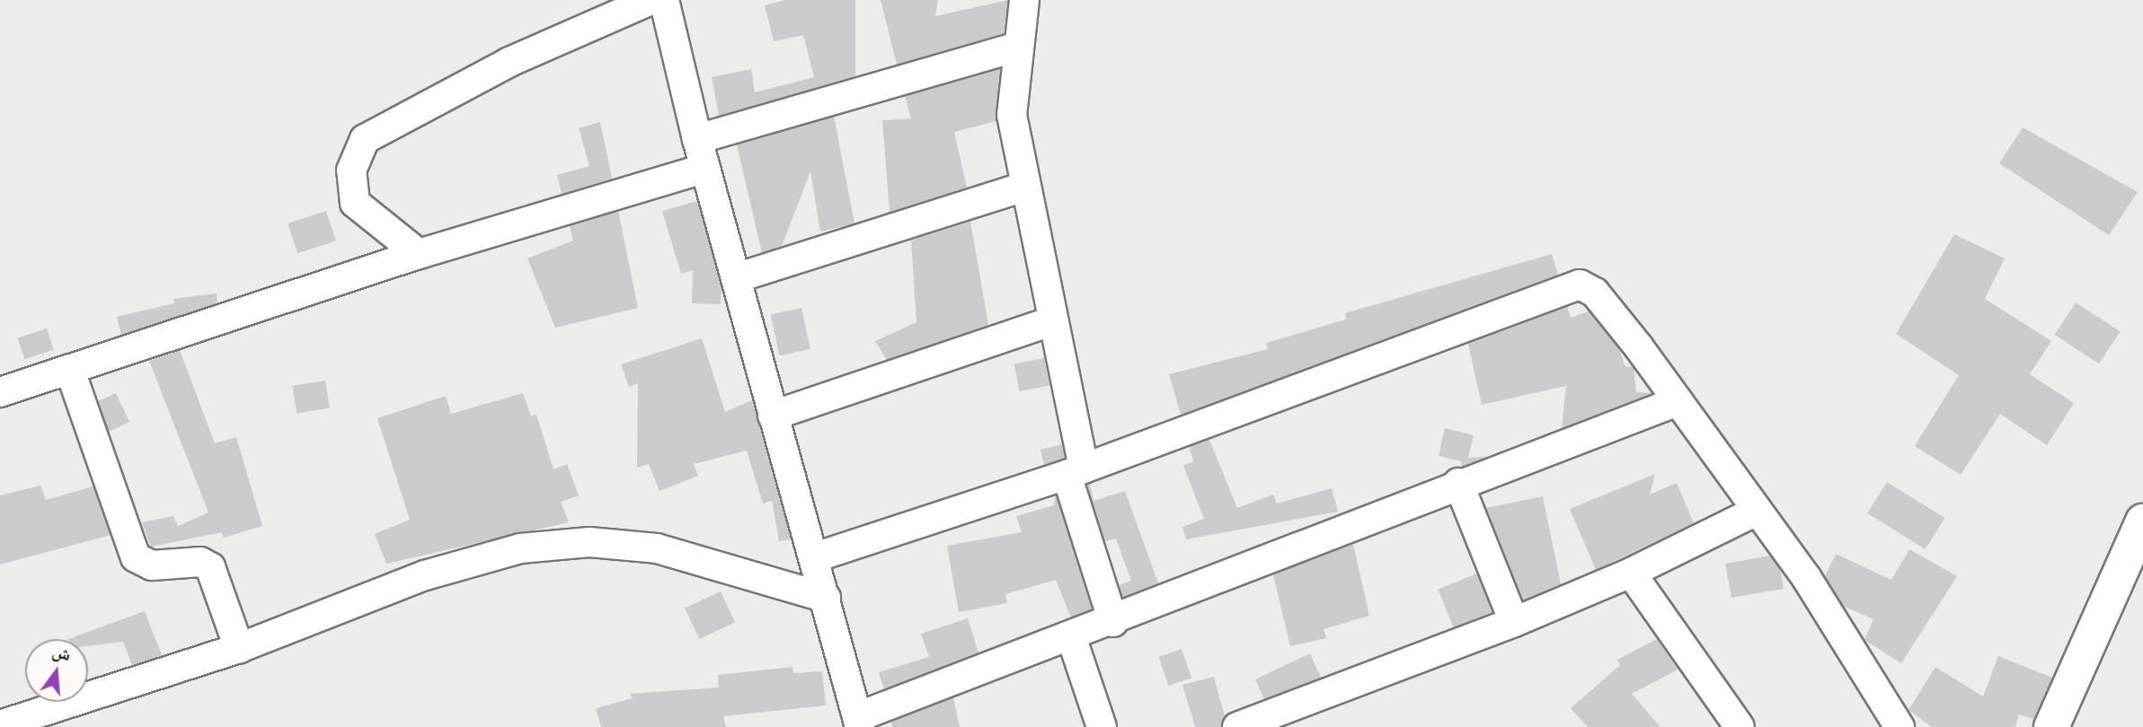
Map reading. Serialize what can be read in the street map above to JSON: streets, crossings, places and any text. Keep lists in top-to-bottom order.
{
  "north": "top"
}
